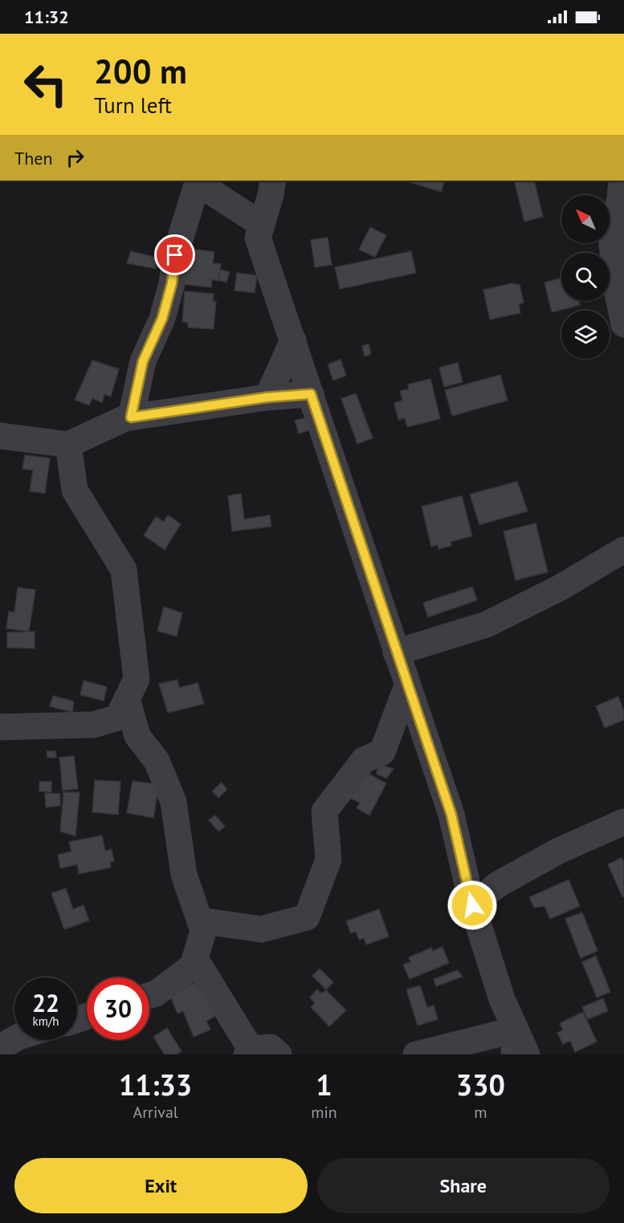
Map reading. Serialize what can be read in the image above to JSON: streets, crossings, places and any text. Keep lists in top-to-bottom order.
{
  "north": "top left",
  "page": {
    "status": "11:32",
    "turn": ["200 m", "Turn left"],
    "then": "Then",
    "speed": "22 km/h",
    "limit": "30",
    "eta": [
      "11:33",
      "Arrival",
      "1",
      "min",
      "330",
      "m"
    ],
    "buttons": ["Exit", "Share"]
  }
}
